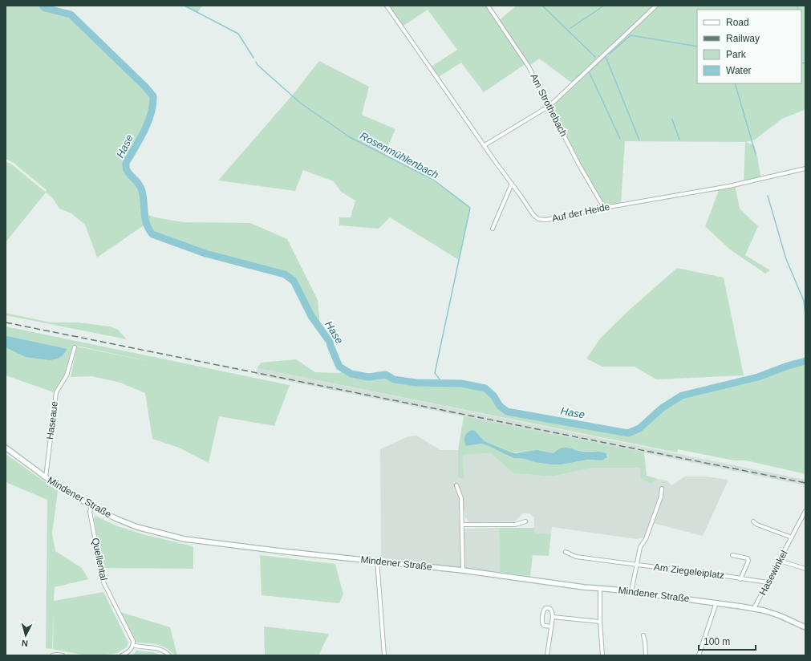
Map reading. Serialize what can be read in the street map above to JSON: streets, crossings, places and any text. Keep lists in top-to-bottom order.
{
  "streets": {
    "main road": ["Mindener Straße"],
    "street": [
      "Am Strothebach",
      "Auf der Heide",
      "Haseaue",
      "Quellental",
      "Am Ziegeleiplatz",
      "Hasewinkel"
    ]
  },
  "crossings": [
    ["Am Strothebach", "Auf der Heide"],
    ["Haseaue", "Mindener Straße"],
    ["Mindener Straße", "Quellental"],
    ["Mindener Straße", "Hasewinkel"],
    ["Am Ziegeleiplatz", "Hasewinkel"]
  ],
  "water": ["Hase", "Rosenmühlenbach"],
  "legend": [
    "Road",
    "Railway",
    "Park",
    "Water"
  ],
  "scale_bar": "100 m",
  "north": "bottom"
}
